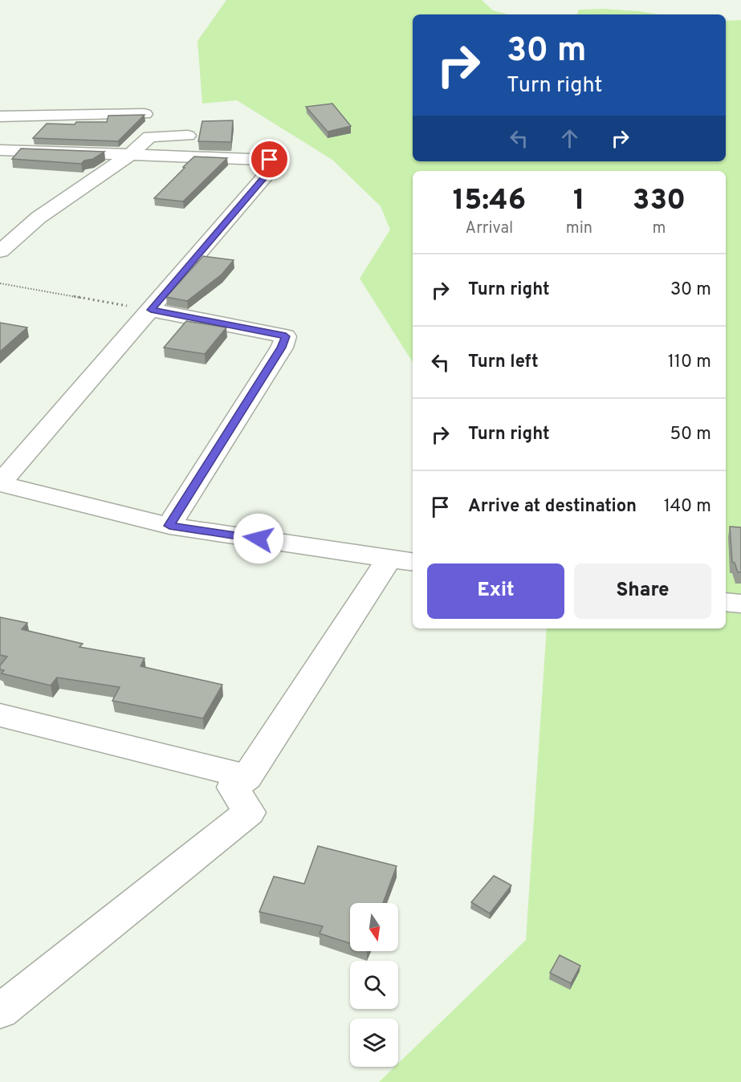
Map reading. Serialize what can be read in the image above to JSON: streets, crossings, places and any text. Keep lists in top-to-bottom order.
{
  "north": "bottom",
  "page": {
    "turn": ["30 m", "Turn right"],
    "eta": [
      "15:46",
      "Arrival",
      "1",
      "min",
      "330",
      "m"
    ],
    "list": [
      {
        "name": "Turn right",
        "value": "30 m"
      },
      {
        "name": "Turn left",
        "value": "110 m"
      },
      {
        "name": "Turn right",
        "value": "50 m"
      },
      {
        "name": "Arrive at destination",
        "value": "140 m"
      }
    ],
    "buttons": ["Exit", "Share"]
  }
}
